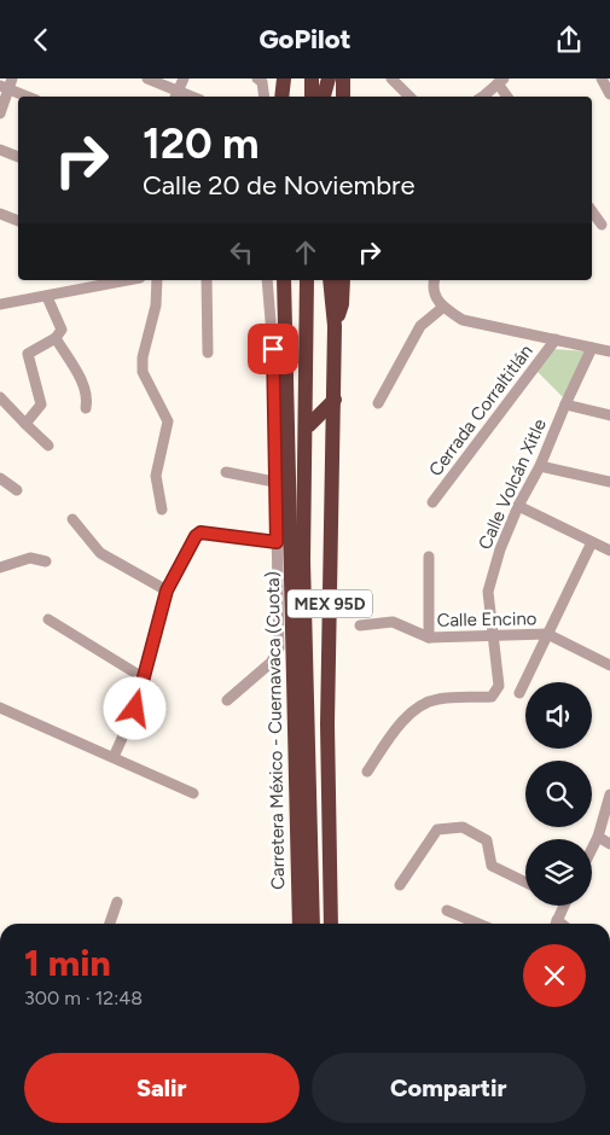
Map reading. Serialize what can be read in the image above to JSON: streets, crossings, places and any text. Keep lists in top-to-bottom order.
{
  "streets": {
    "highway": ["MEX 95D", "Carretera México - Cuernavaca (Cuota)"],
    "street": ["Cerrada Corraltitlán", "Calle Volcán Xitle", "Calle Encino"]
  },
  "crossings": [
    ["Calle Volcán Xitle", "Calle Encino"]
  ],
  "page": {
    "header": "GoPilot",
    "turn": ["120 m", "Calle 20 de Noviembre"],
    "heading": ["1 min", "300 m · 12:48"],
    "buttons": ["Salir", "Compartir"]
  }
}
